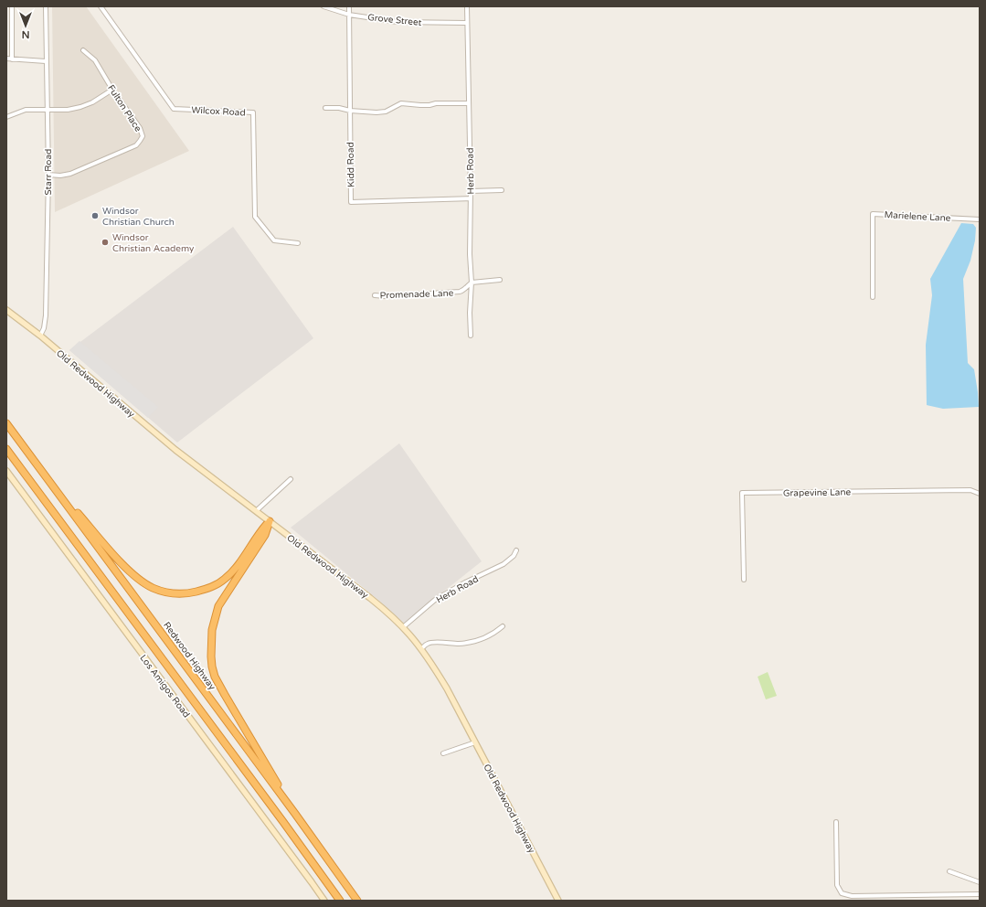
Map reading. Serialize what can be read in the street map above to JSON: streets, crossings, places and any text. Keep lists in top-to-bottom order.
{
  "streets": {
    "highway": ["Redwood Highway"],
    "main road": ["Old Redwood Highway", "Los Amigos Road"],
    "street": [
      "Grove Street",
      "Fulton Place",
      "Wilcox Road",
      "Kidd Road",
      "Herb Road",
      "Starr Road",
      "Marielene Lane",
      "Promenade Lane",
      "Grapevine Lane"
    ]
  },
  "crossings": [
    ["Grove Street", "Kidd Road"],
    ["Grove Street", "Herb Road"],
    ["Fulton Place", "Starr Road"],
    ["Kidd Road", "Herb Road"],
    ["Herb Road", "Promenade Lane"],
    ["Herb Road", "Old Redwood Highway"],
    ["Starr Road", "Old Redwood Highway"]
  ],
  "places": ["Windsor Christian Church", "Windsor Christian Academy"],
  "north": "bottom"
}
